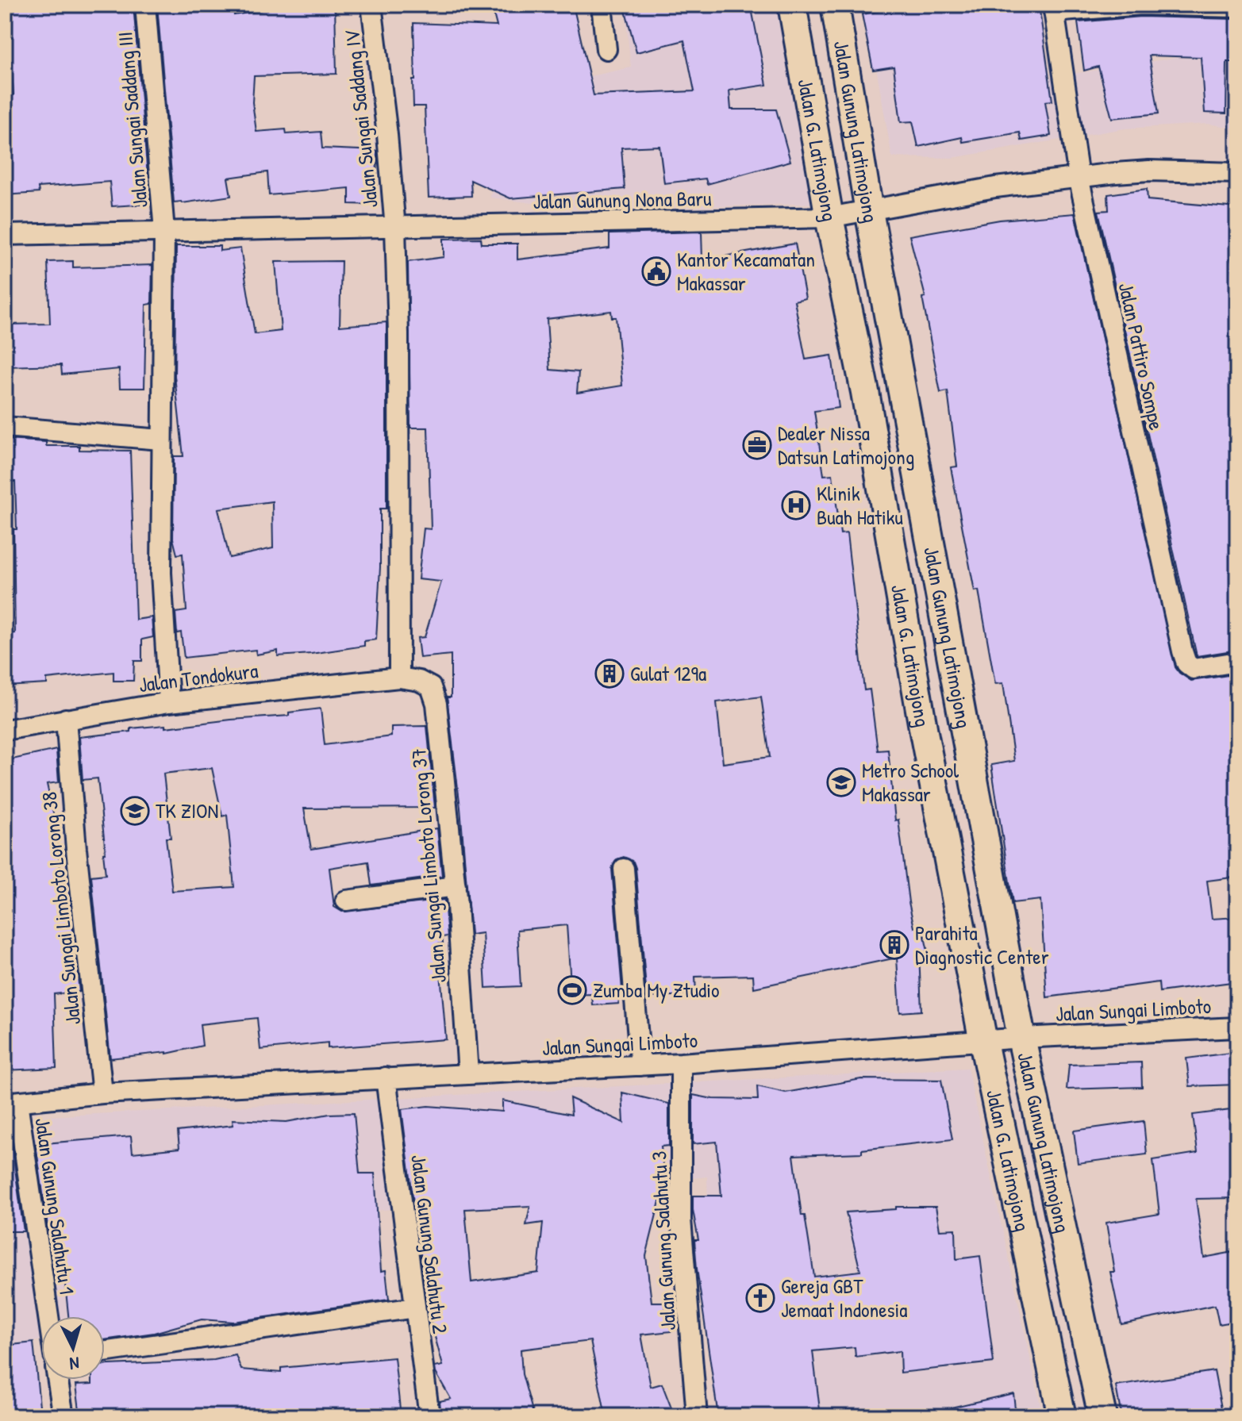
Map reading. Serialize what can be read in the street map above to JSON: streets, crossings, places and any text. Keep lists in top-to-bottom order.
{
  "streets": {
    "main road": ["Jalan Gunung Latimojong", "Jalan G. Latimojong"],
    "street": [
      "Jalan Sungai Saddang IV",
      "Jalan Sungai Saddang III",
      "Jalan Gunung Nona Baru",
      "Jalan Pattiro Sompe",
      "Jalan Tondokura",
      "Jalan Sungai Limboto Lorong 37",
      "Jalan Sungai Limboto Lorong 38",
      "Jalan Sungai Limboto",
      "Jalan Gunung Salahutu 1",
      "Jalan Gunung Salahutu 3",
      "Jalan Gunung Salahutu 2"
    ]
  },
  "crossings": [
    ["Jalan Sungai Saddang IV", "Jalan Gunung Nona Baru"],
    ["Jalan Sungai Saddang IV", "Jalan Tondokura"],
    ["Jalan Sungai Saddang IV", "Jalan Sungai Limboto Lorong 37"],
    ["Jalan Sungai Saddang III", "Jalan Gunung Nona Baru"],
    ["Jalan Sungai Saddang III", "Jalan Tondokura"],
    ["Jalan Gunung Latimojong", "Jalan Gunung Nona Baru"],
    ["Jalan Gunung Latimojong", "Jalan Sungai Limboto"],
    ["Jalan G. Latimojong", "Jalan Gunung Nona Baru"],
    ["Jalan G. Latimojong", "Jalan Sungai Limboto"],
    ["Jalan Gunung Nona Baru", "Jalan Pattiro Sompe"],
    ["Jalan Tondokura", "Jalan Sungai Limboto Lorong 37"],
    ["Jalan Tondokura", "Jalan Sungai Limboto Lorong 38"],
    ["Jalan Sungai Limboto Lorong 37", "Jalan Sungai Limboto"],
    ["Jalan Sungai Limboto Lorong 38", "Jalan Sungai Limboto"],
    ["Jalan Sungai Limboto", "Jalan Gunung Salahutu 1"],
    ["Jalan Sungai Limboto", "Jalan Gunung Salahutu 3"],
    ["Jalan Sungai Limboto", "Jalan Gunung Salahutu 2"]
  ],
  "places": {
    "public building": ["Kantor Kecamatan Makassar"],
    "office": ["Dealer Nissa Datsun Latimojong"],
    "hospital": ["Klinik Buah Hatiku"],
    "building": ["Gulat 129a", "Parahita Diagnostic Center"],
    "school or university": ["Metro School Makassar", "TK ZION"],
    "sports": ["Zumba My Ztudio"],
    "church": ["Gereja GBT Jemaat Indonesia"]
  },
  "north": "bottom"
}
